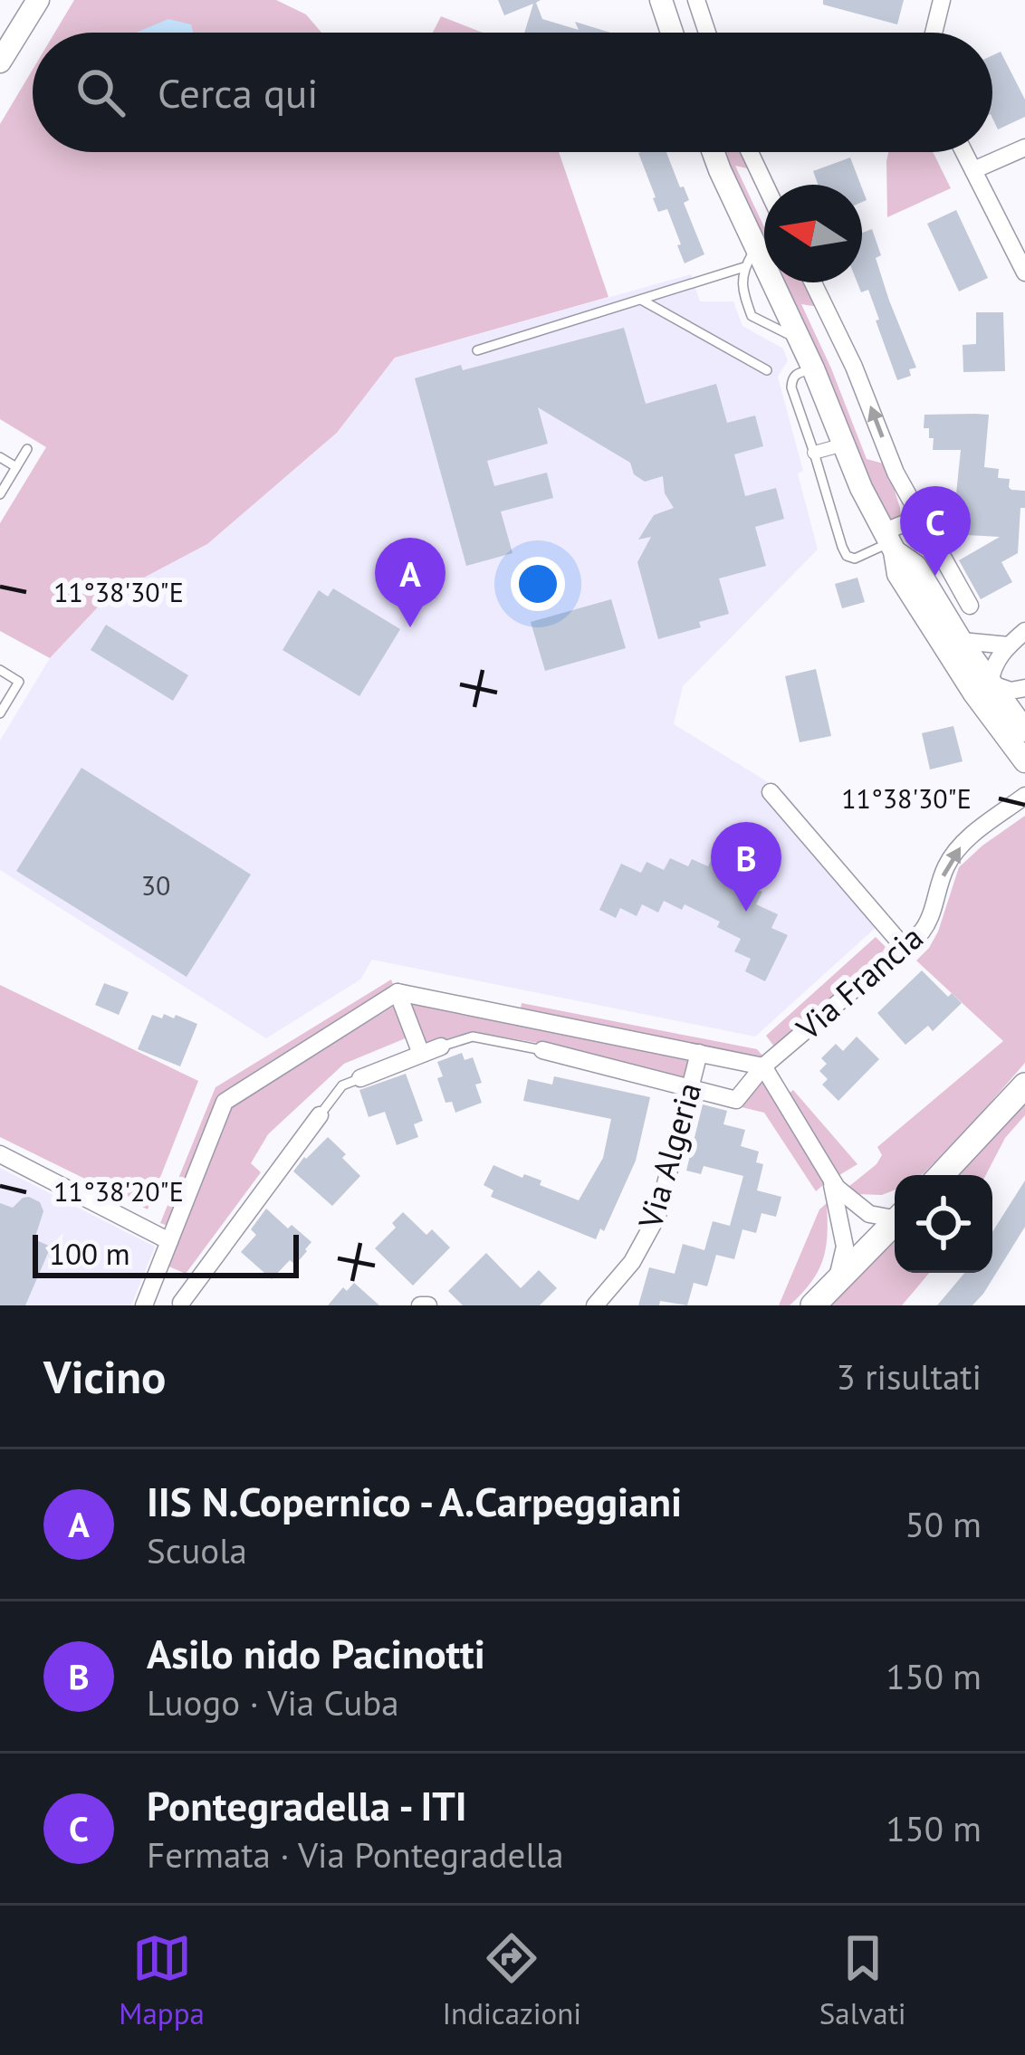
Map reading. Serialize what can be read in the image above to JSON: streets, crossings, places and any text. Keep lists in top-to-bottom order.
{
  "streets": {
    "street": ["Via Francia", "Via Algeria"]
  },
  "crossings": [
    ["Via Francia", "Via Algeria"]
  ],
  "one_way": ["Via Francia"],
  "house_numbers": ["30"],
  "scale_bar": "100 m",
  "north": "left",
  "page": {
    "search": "Cerca qui",
    "pins": ["C", "A", "B"],
    "scale": "100 m",
    "heading": ["Vicino", "3 risultati"],
    "list": [
      {
        "mark": "A",
        "name": "IIS N.Copernico - A.Carpeggiani",
        "note": "Scuola",
        "value": "50 m"
      },
      {
        "mark": "B",
        "name": "Asilo nido Pacinotti",
        "note": "Luogo · Via Cuba",
        "value": "150 m"
      },
      {
        "mark": "C",
        "name": "Pontegradella - ITI",
        "note": "Fermata · Via Pontegradella",
        "value": "150 m"
      }
    ],
    "nav": ["Mappa", "Indicazioni", "Salvati"]
  },
  "coordinates": ["11°38'30\"E", "11°38'20\"E"]
}
